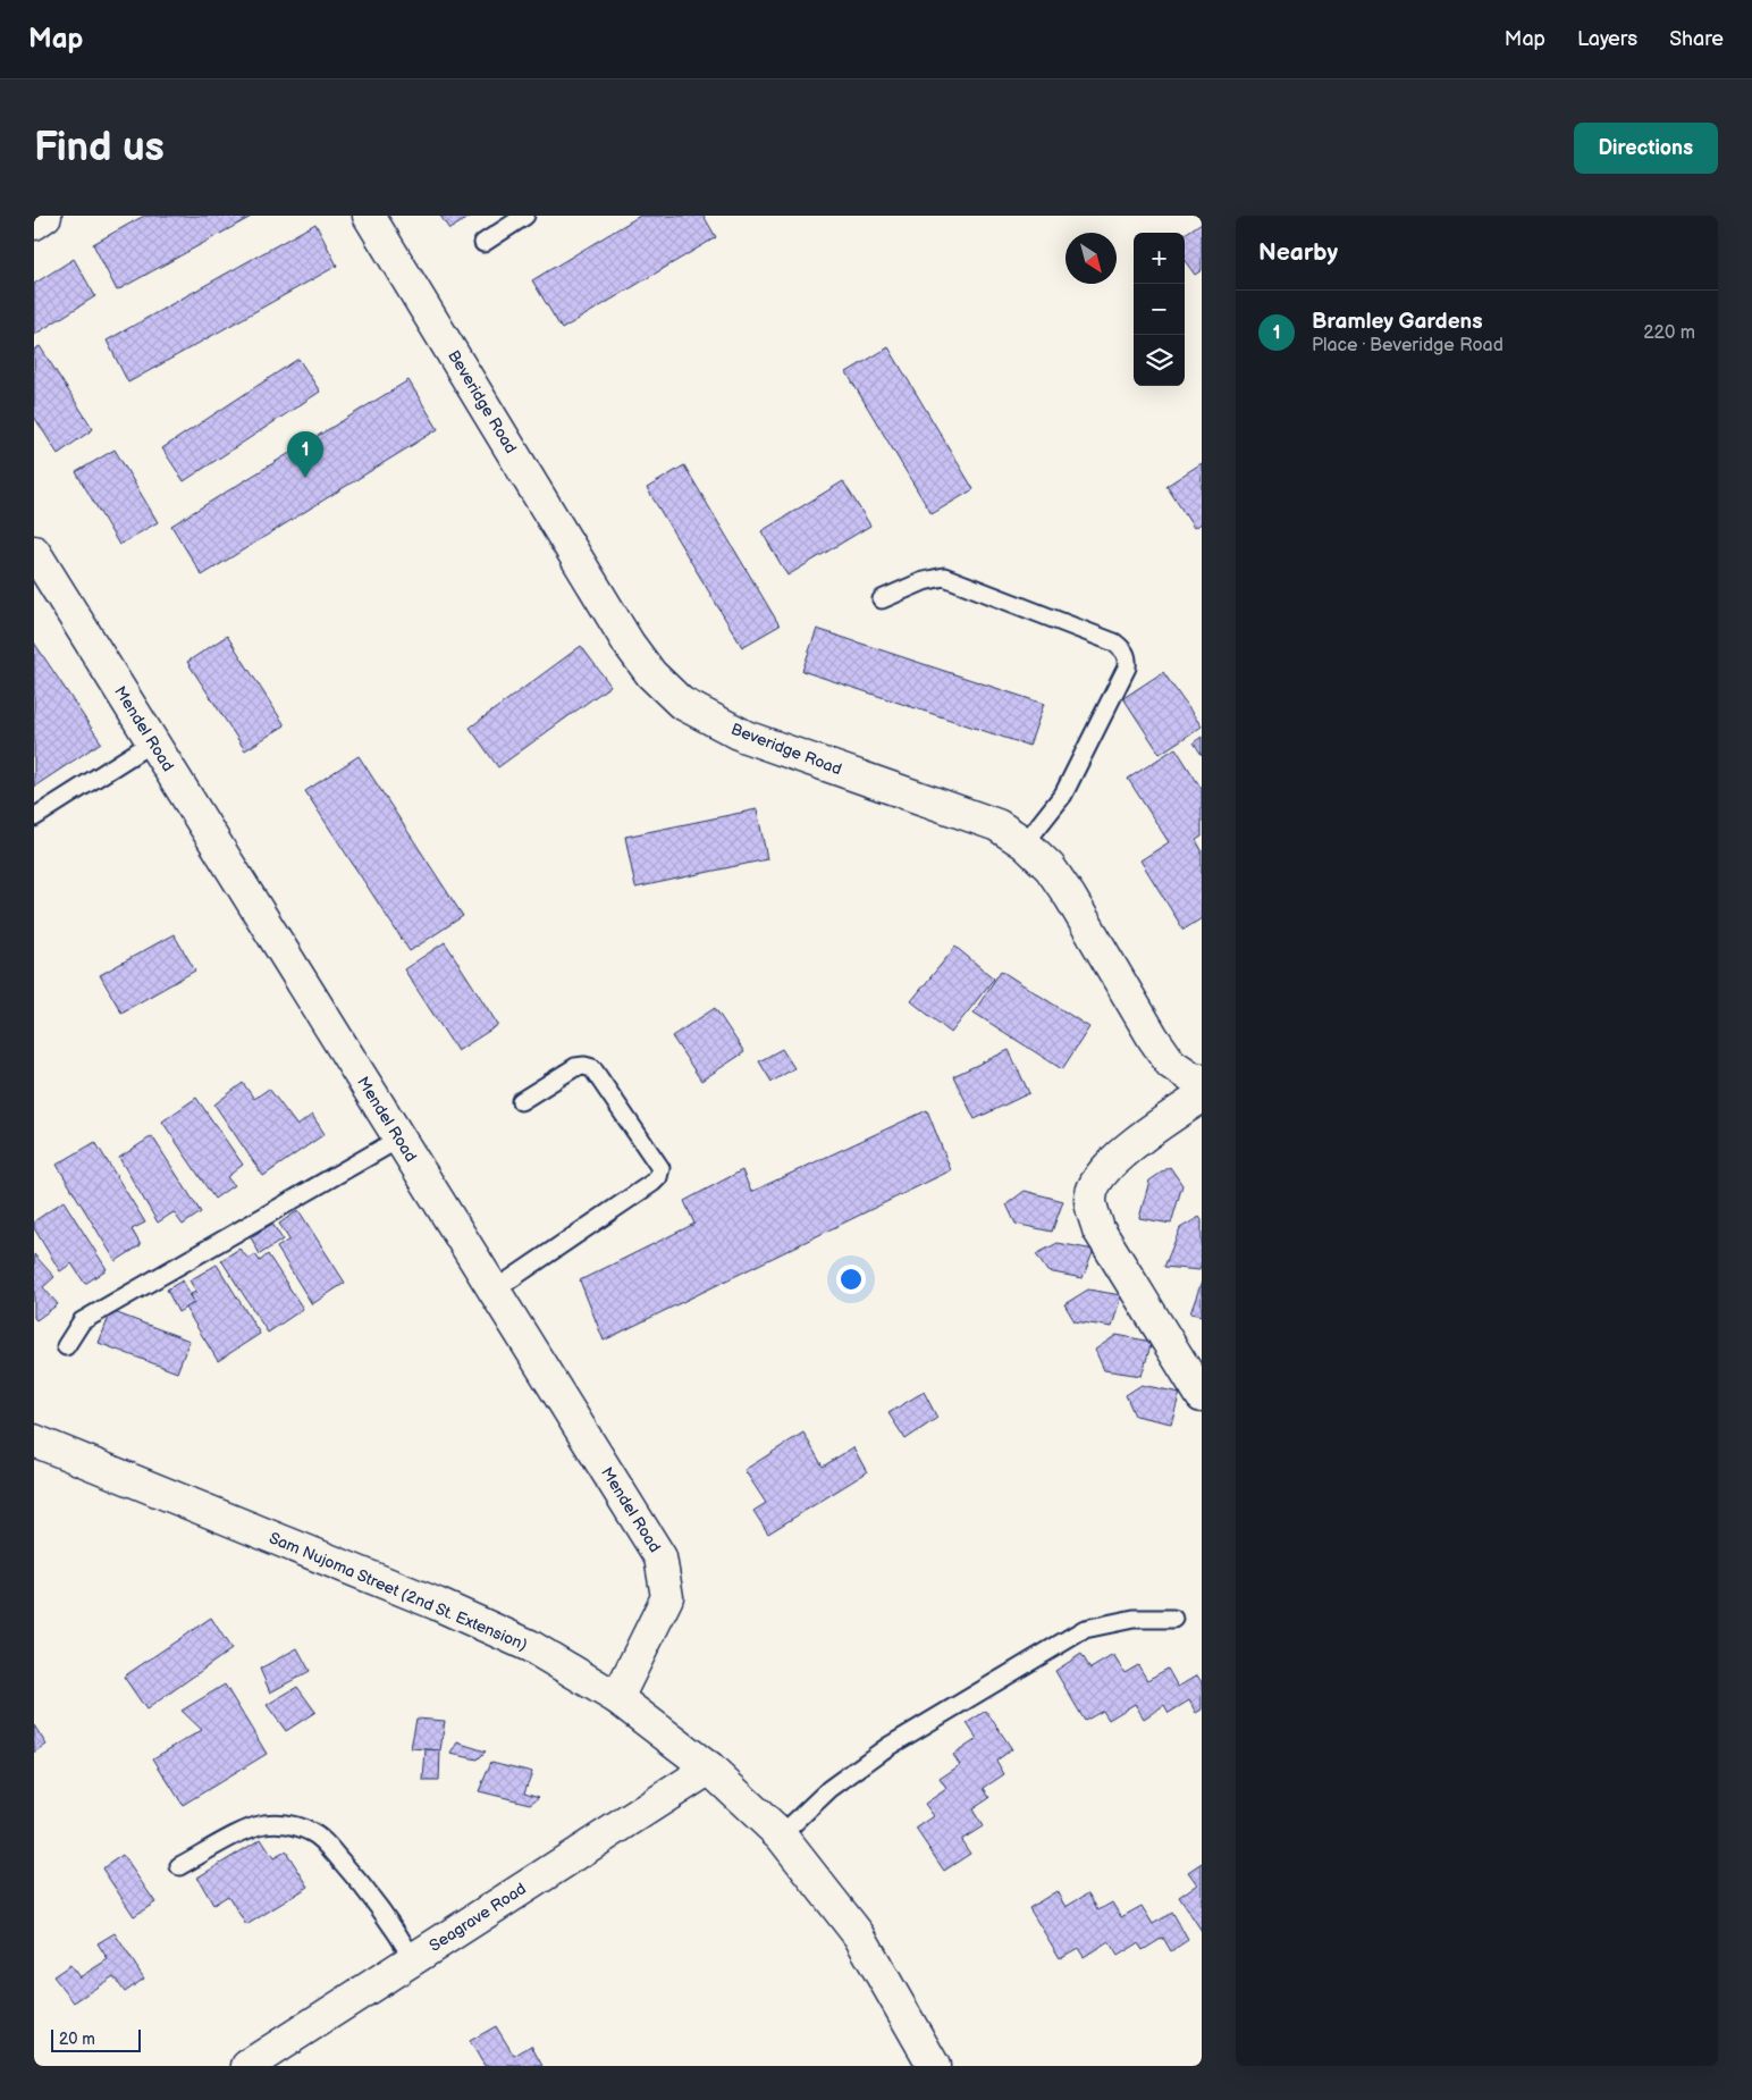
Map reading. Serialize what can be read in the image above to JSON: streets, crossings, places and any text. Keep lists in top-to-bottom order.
{
  "streets": {
    "main road": [
      "Beveridge Road",
      "Mendel Road",
      "Sam Nujoma Street (2nd St. Extension)",
      "Seagrave Road"
    ]
  },
  "crossings": [
    ["Mendel Road", "Sam Nujoma Street (2nd St. Extension)"],
    ["Sam Nujoma Street (2nd St. Extension)", "Seagrave Road"]
  ],
  "scale_bar": "20 m",
  "north": "bottom right",
  "page": {
    "header": "Map",
    "nav": ["Map", "Layers", "Share"],
    "buttons": "Directions",
    "title": "Find us",
    "heading": "Nearby",
    "map_buttons": ["+", "−"],
    "list": [
      {
        "mark": "1",
        "name": "Bramley Gardens",
        "note": "Place · Beveridge Road",
        "value": "220 m"
      }
    ],
    "pins": "1",
    "scale": "20 m"
  }
}
